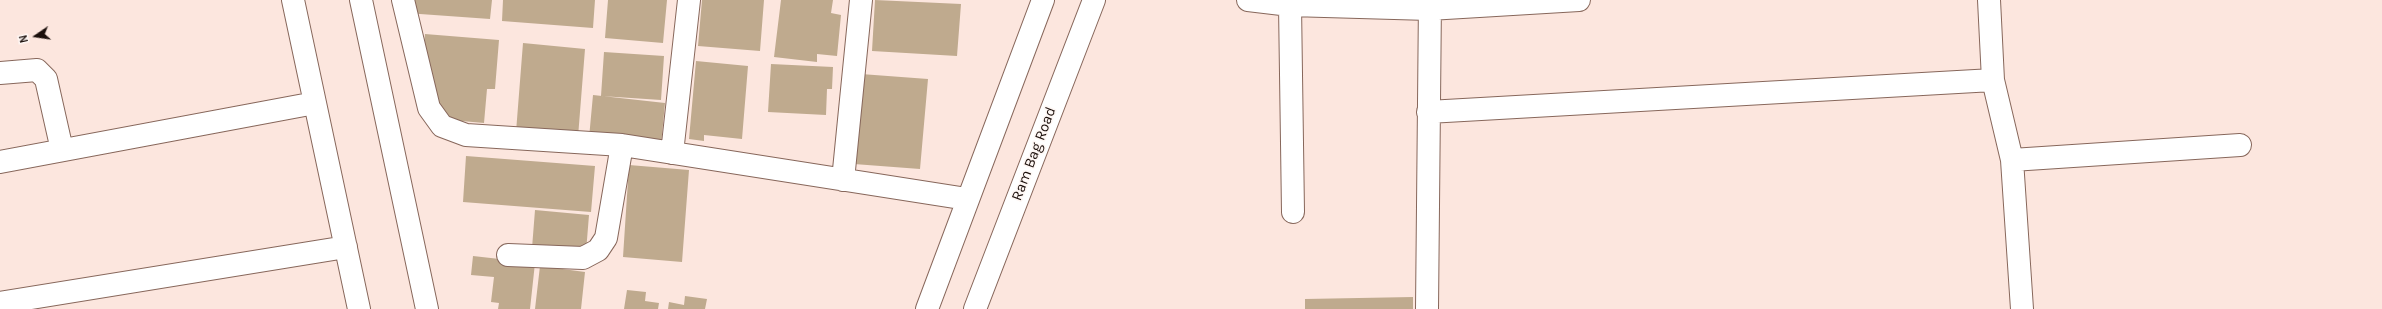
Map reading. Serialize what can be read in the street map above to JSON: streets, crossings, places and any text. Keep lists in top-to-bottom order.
{
  "streets": {
    "street": ["Ram Bag Road"]
  },
  "north": "left"
}
